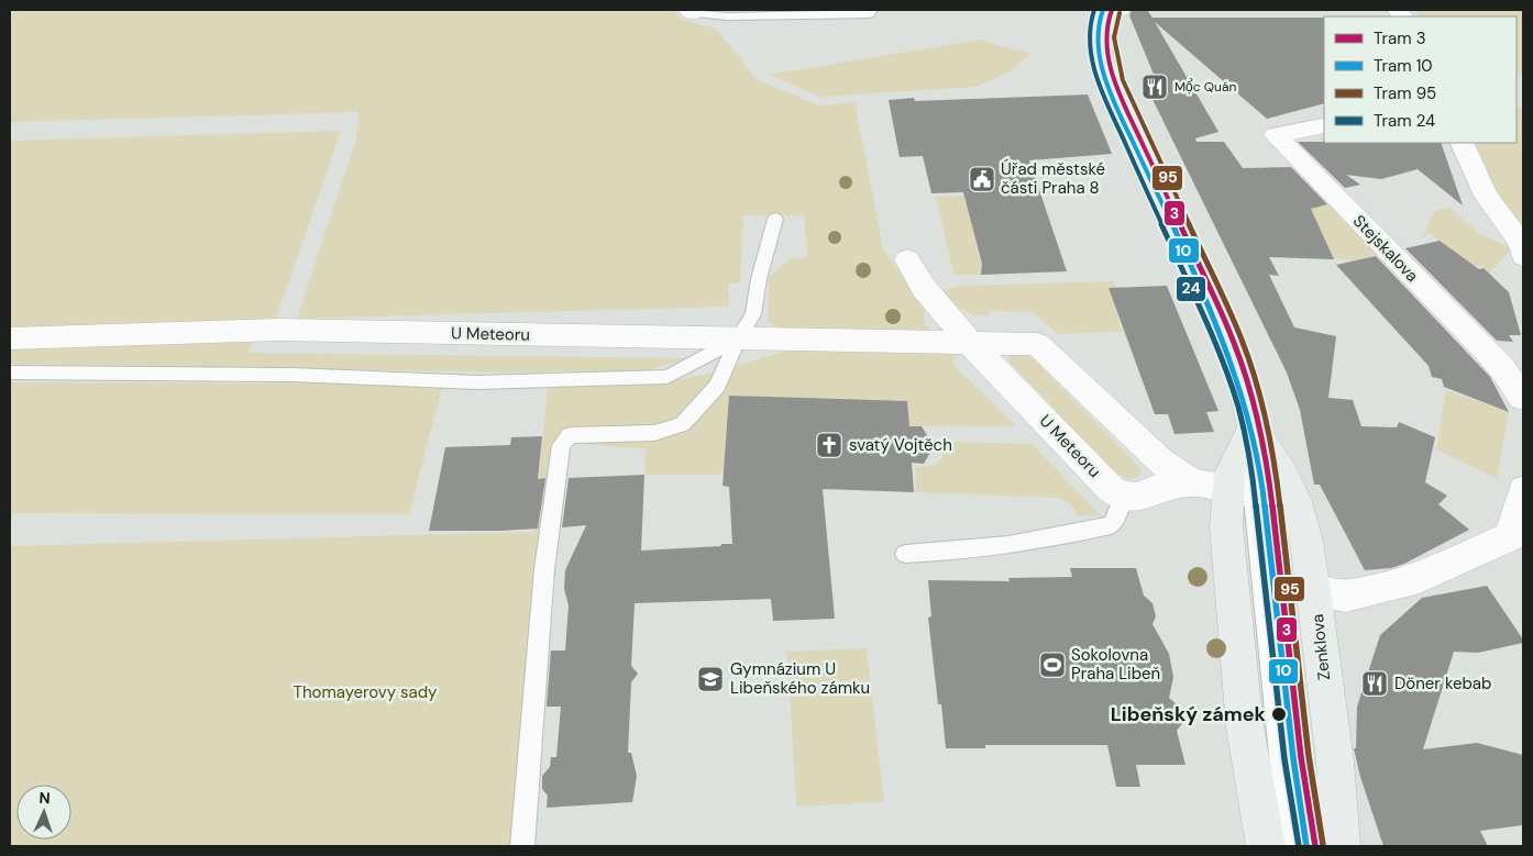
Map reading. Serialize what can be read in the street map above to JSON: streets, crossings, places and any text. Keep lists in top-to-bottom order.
{
  "streets": {
    "main road": ["Zenklova"],
    "street": ["Stejskalova", "U Meteoru"]
  },
  "crossings": [
    ["U Meteoru", "Zenklova"]
  ],
  "parks": ["Thomayerovy sady"],
  "places": {
    "restaurant": ["Mộ̉c Quán", "Döner kebab"],
    "public building": ["Úřad městské části Praha 8"],
    "church": ["svatý Vojtěch"],
    "sports": ["Sokolovna Praha Libeň"],
    "school or university": ["Gymnázium U Libeňského zámku"],
    "other": ["Libeňský zámek"]
  },
  "lines": [
    "tram line 3",
    "tram line 10",
    "tram line 24",
    "tram line 95"
  ],
  "legend": [
    "Tram 3",
    "Tram 10",
    "Tram 95",
    "Tram 24"
  ],
  "north": "top"
}
